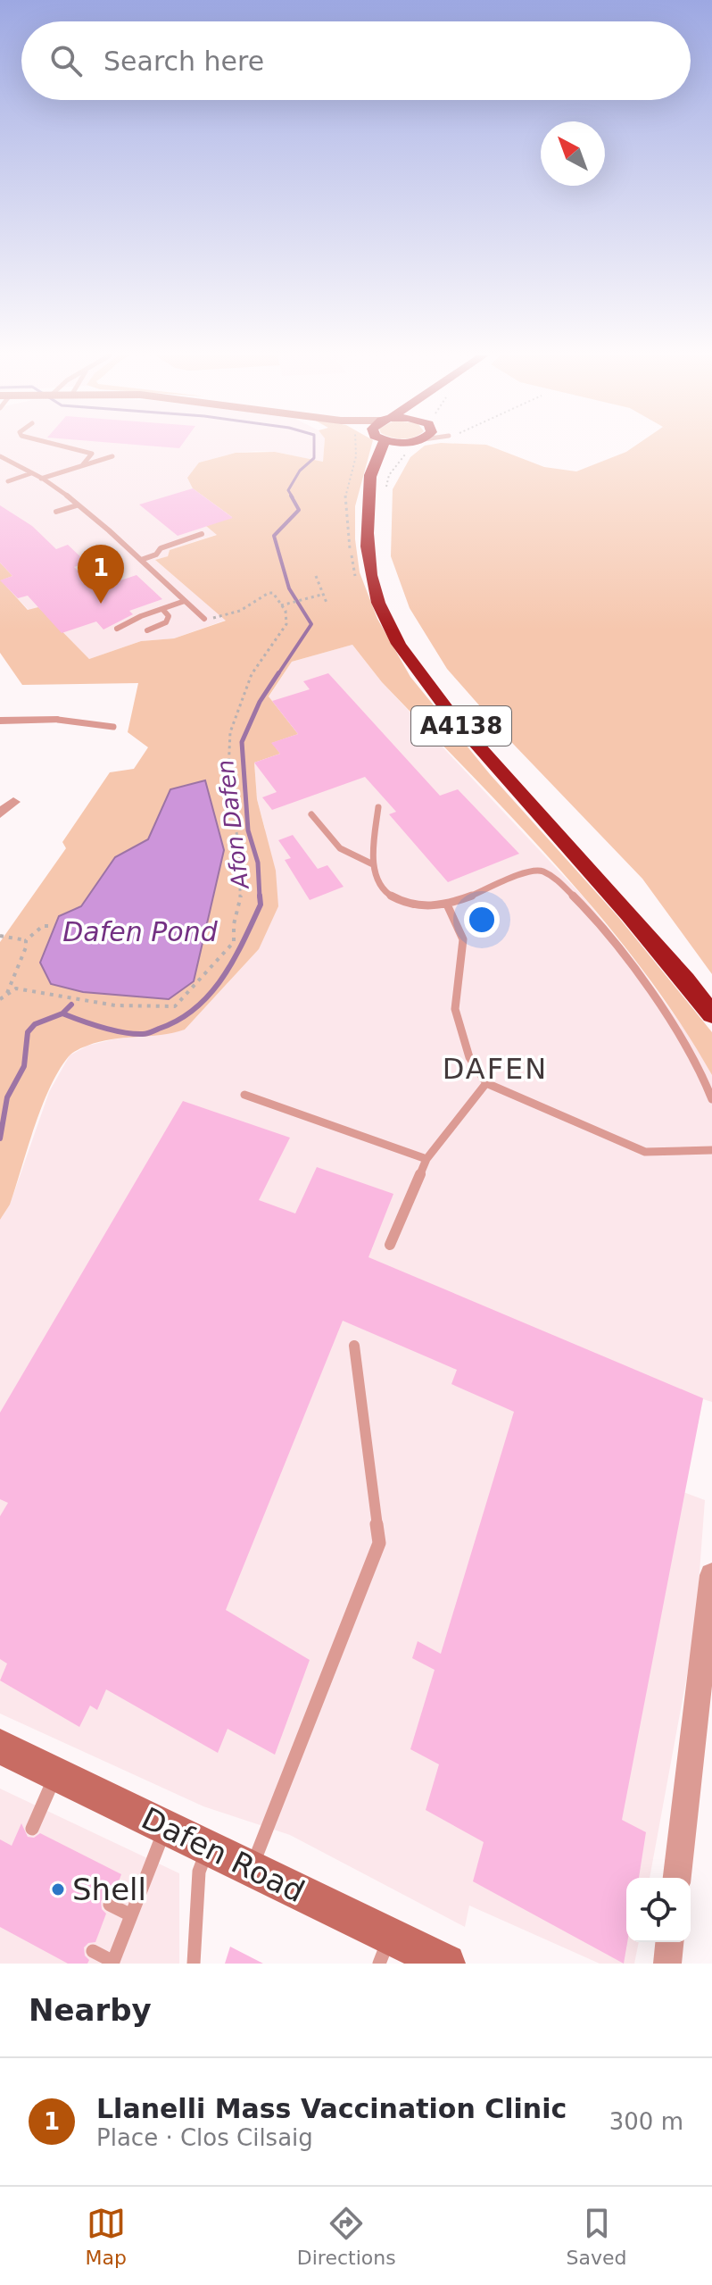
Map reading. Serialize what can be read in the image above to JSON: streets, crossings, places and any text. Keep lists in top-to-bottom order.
{
  "streets": {
    "highway": ["A4138"],
    "main road": ["Dafen Road"]
  },
  "districts": ["DAFEN"],
  "water": ["Afon Dafen", "Dafen Pond"],
  "places": ["Shell"],
  "north": "top left",
  "page": {
    "search": "Search here",
    "pins": "1",
    "heading": "Nearby",
    "list": [
      {
        "mark": "1",
        "name": "Llanelli Mass Vaccination Clinic",
        "note": "Place · Clos Cilsaig",
        "value": "300 m"
      }
    ],
    "nav": ["Map", "Directions", "Saved"]
  }
}
